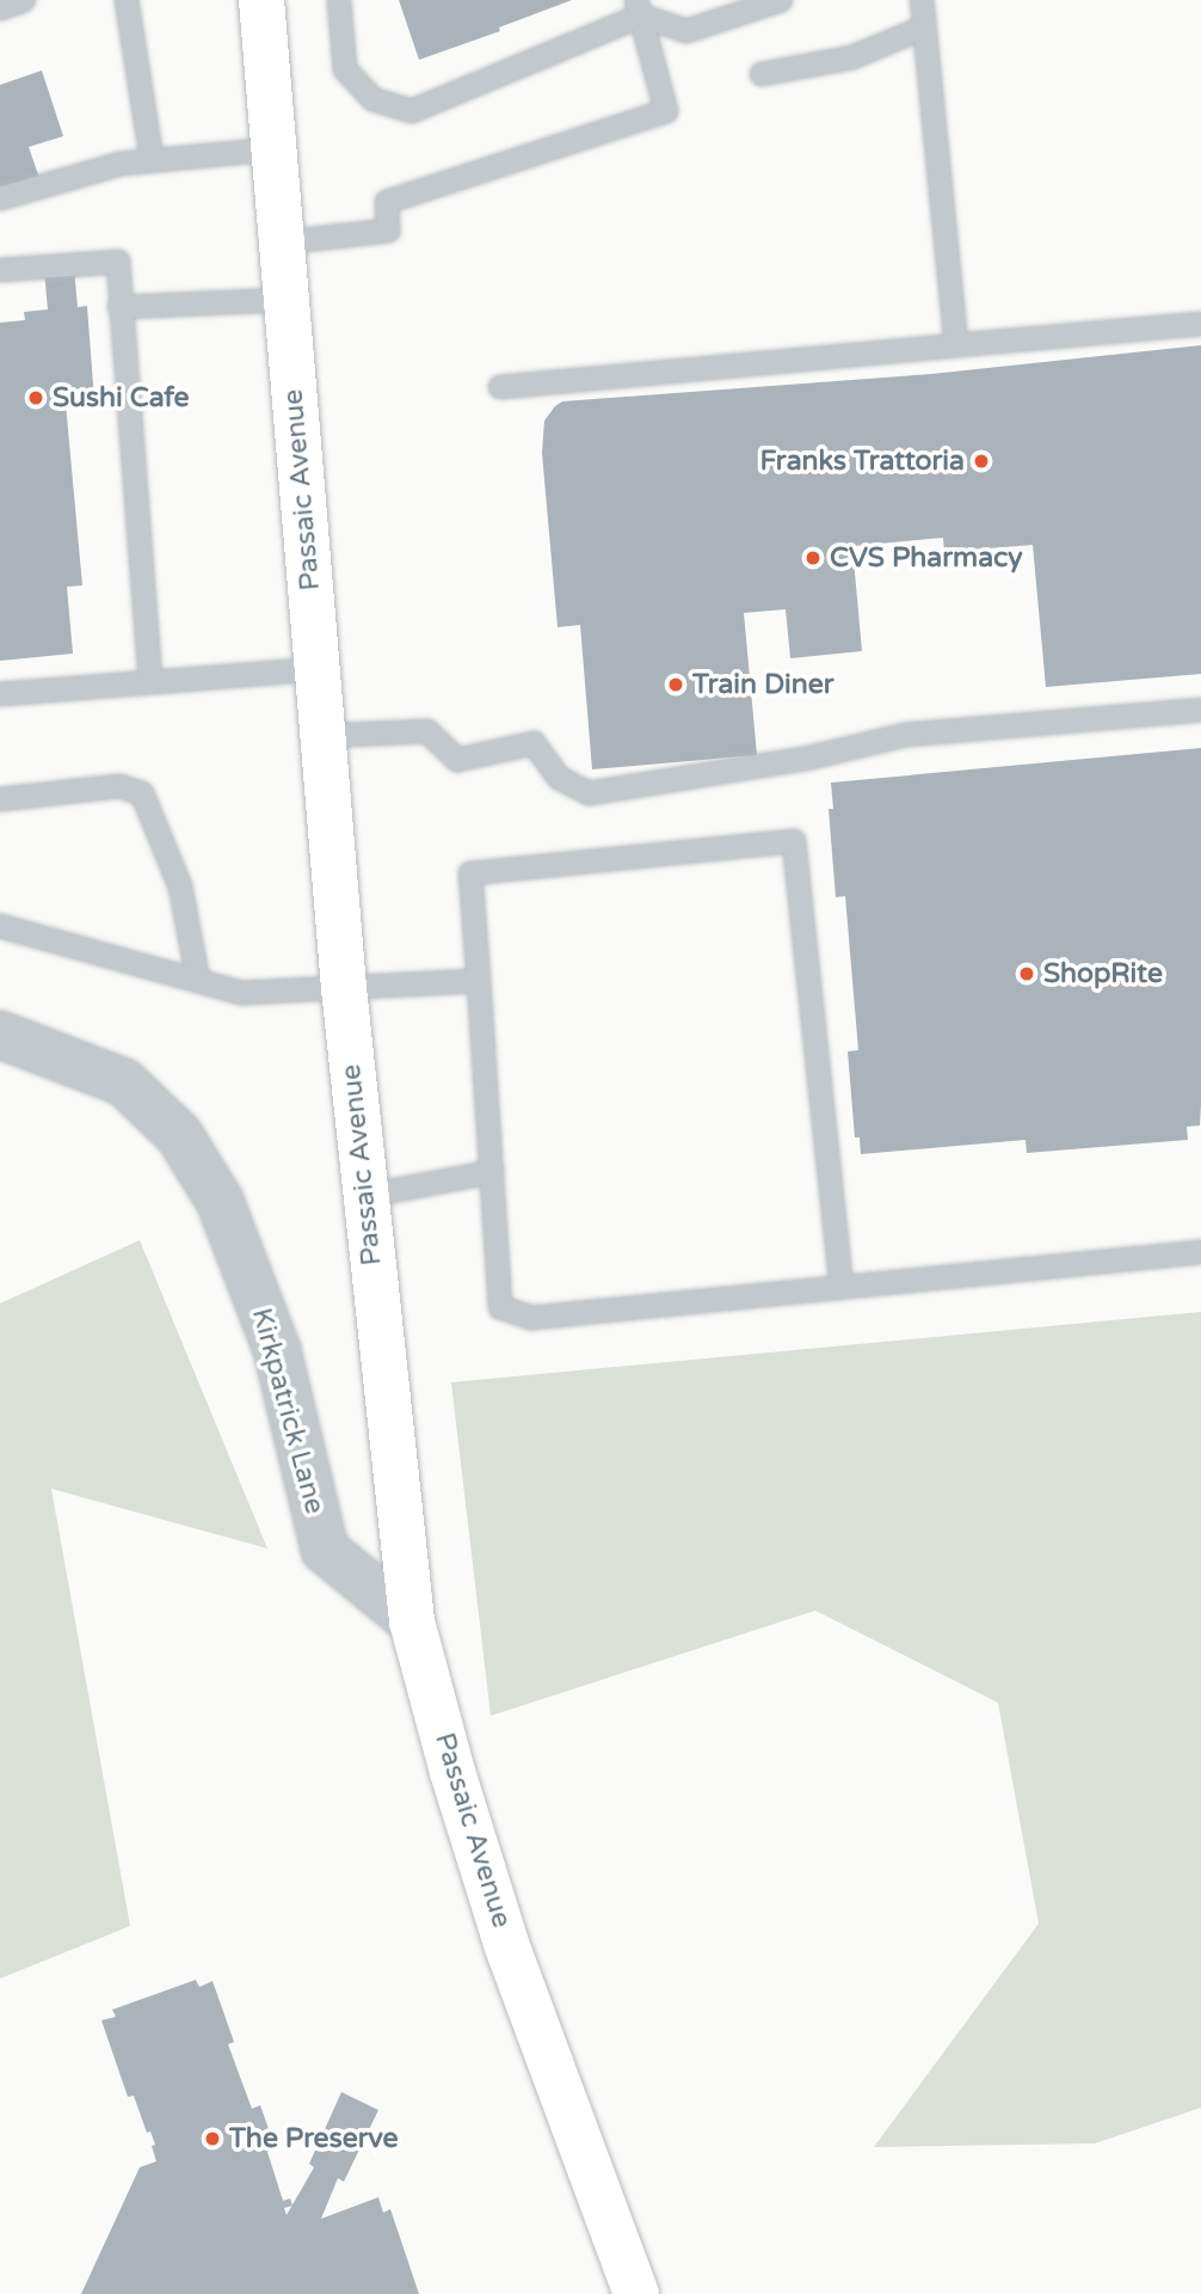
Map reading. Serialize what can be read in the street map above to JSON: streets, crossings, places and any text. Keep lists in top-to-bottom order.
{
  "streets": {
    "main road": ["Passaic Avenue"],
    "street": ["Kirkpatrick Lane"]
  },
  "crossings": [
    ["Passaic Avenue", "Kirkpatrick Lane"]
  ],
  "places": [
    "Sushi Cafe",
    "Franks Trattoria",
    "CVS Pharmacy",
    "Train Diner",
    "ShopRite",
    "The Preserve"
  ]
}
